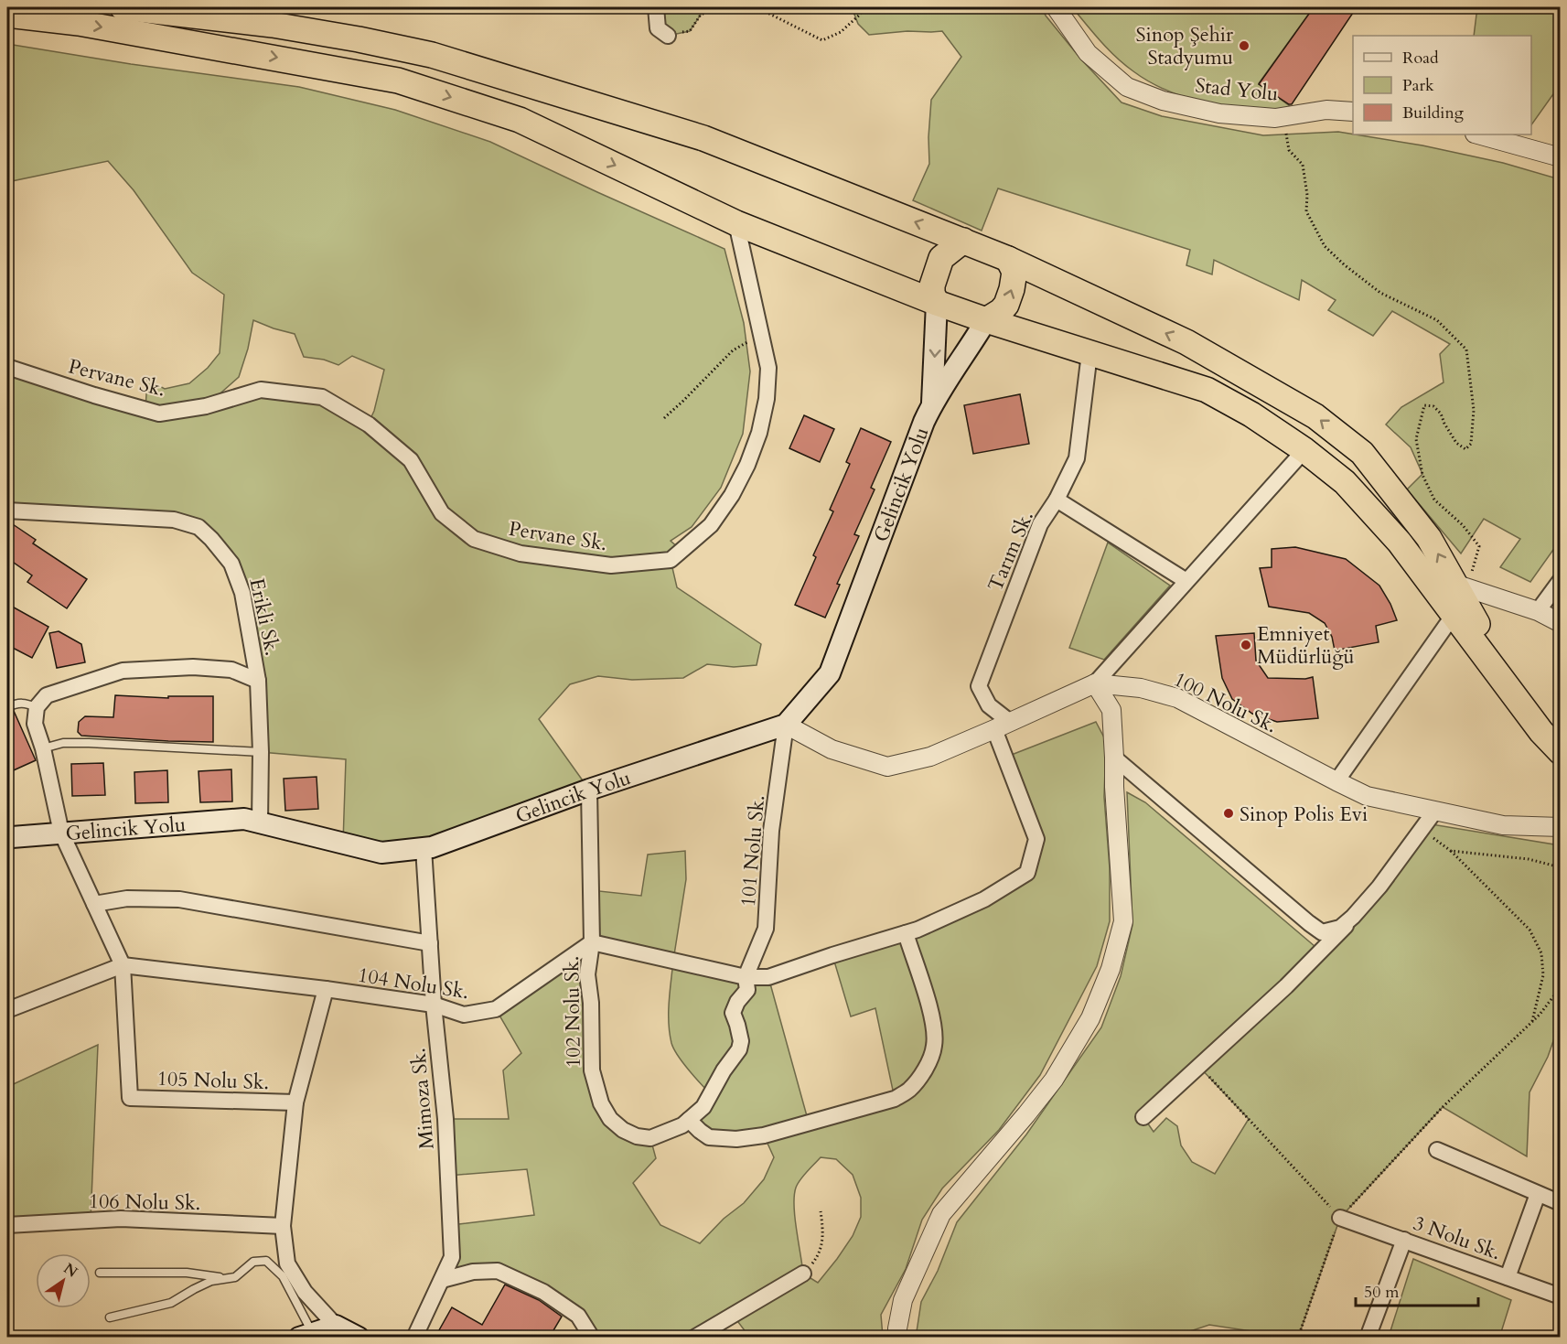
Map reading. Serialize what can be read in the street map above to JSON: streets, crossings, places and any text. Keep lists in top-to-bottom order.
{
  "streets": {
    "main road": ["Gelincik Yolu"],
    "street": [
      "Stad Yolu",
      "Pervane Sk.",
      "Tarım Sk.",
      "Erikli Sk.",
      "100 Nolu Sk.",
      "101 Nolu Sk.",
      "104 Nolu Sk.",
      "102 Nolu Sk.",
      "105 Nolu Sk.",
      "Mimoza Sk.",
      "106 Nolu Sk.",
      "3 Nolu Sk."
    ]
  },
  "crossings": [
    ["Gelincik Yolu", "Erikli Sk."],
    ["Gelincik Yolu", "101 Nolu Sk."],
    ["Gelincik Yolu", "Mimoza Sk."],
    ["101 Nolu Sk.", "102 Nolu Sk."],
    ["104 Nolu Sk.", "102 Nolu Sk."],
    ["104 Nolu Sk.", "105 Nolu Sk."],
    ["104 Nolu Sk.", "Mimoza Sk."]
  ],
  "places": ["Sinop Şehir Stadyumu", "Emniyet Müdürlüğü", "Sinop Polis Evi"],
  "legend": ["Road", "Park", "Building"],
  "scale_bar": "50 m",
  "north": "top right"
}
